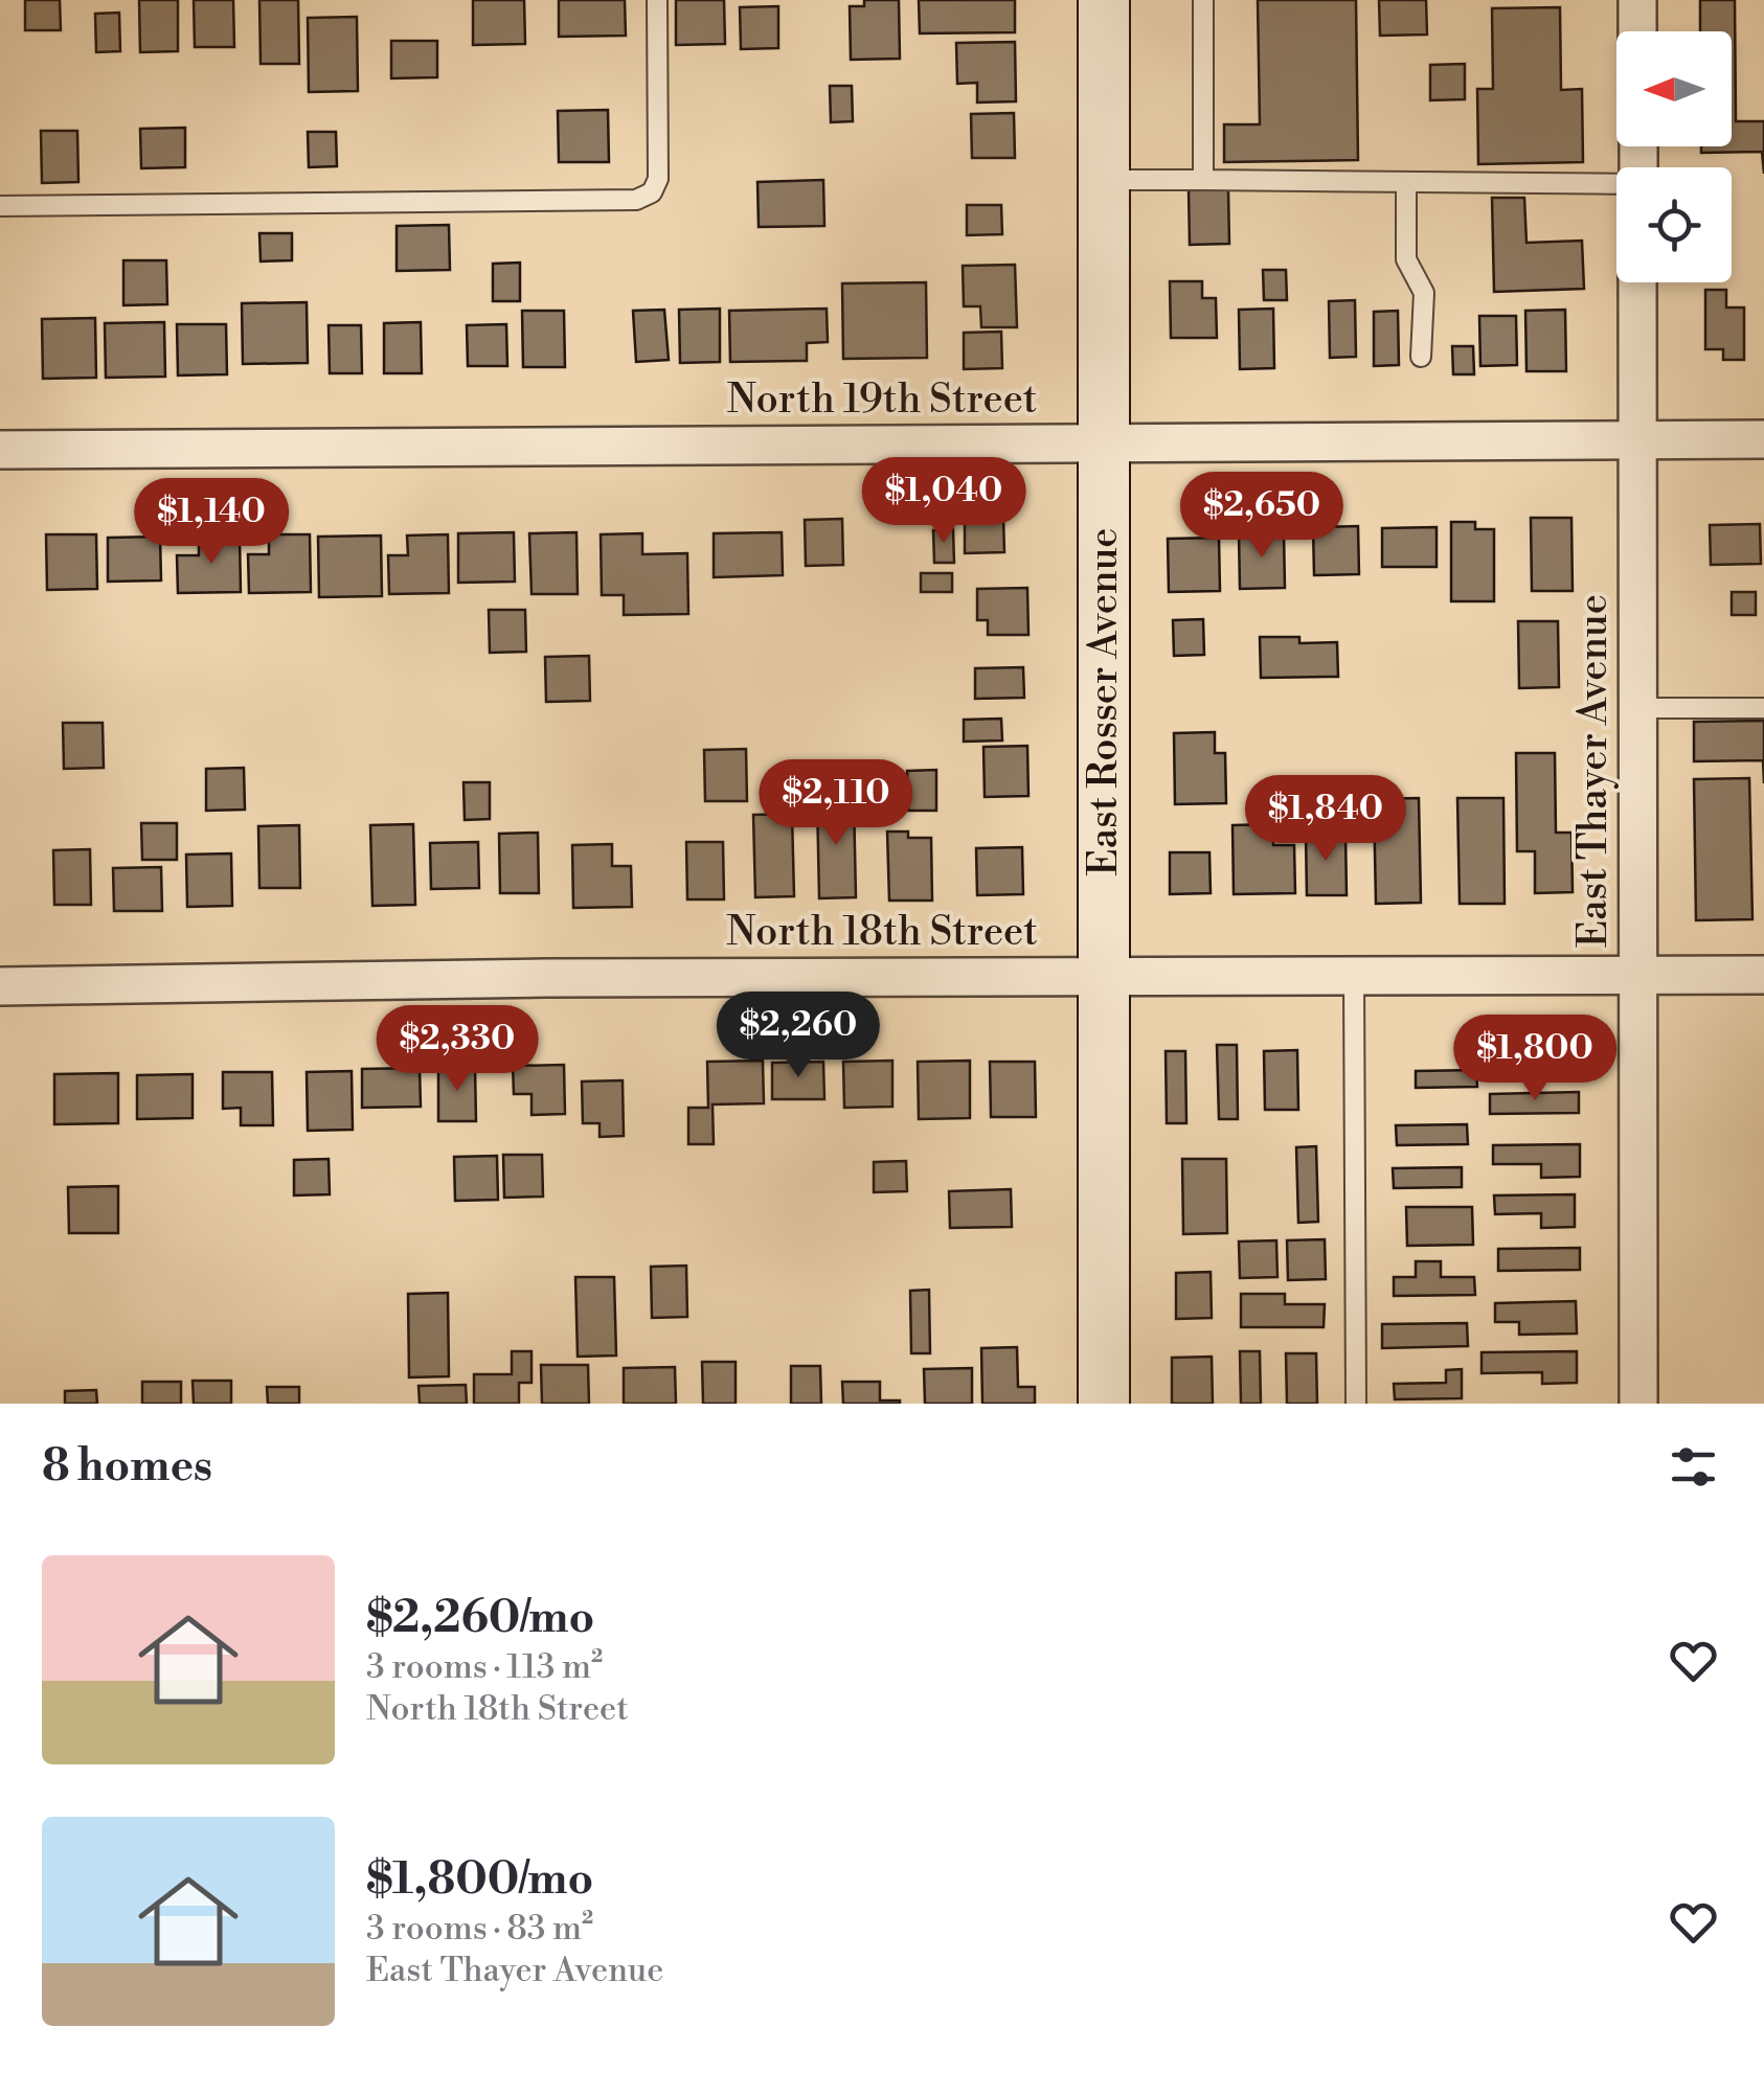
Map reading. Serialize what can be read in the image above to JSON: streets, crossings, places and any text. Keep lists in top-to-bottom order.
{
  "streets": {
    "street": [
      "North 19th Street",
      "East Rosser Avenue",
      "East Thayer Avenue",
      "North 18th Street"
    ]
  },
  "crossings": [
    ["North 19th Street", "East Rosser Avenue"],
    ["North 19th Street", "East Thayer Avenue"],
    ["East Rosser Avenue", "North 18th Street"],
    ["East Thayer Avenue", "North 18th Street"]
  ],
  "north": "left",
  "page": {
    "price": [
      "$1,040",
      "$2,650",
      "$1,140",
      "$2,110",
      "$1,840",
      "$2,260",
      "$2,330",
      "$1,800"
    ],
    "heading": "8 homes",
    "list": [
      {
        "name": "$2,260/mo",
        "note": "3 rooms · 113 m² · North 18th Street"
      },
      {
        "name": "$1,800/mo",
        "note": "3 rooms · 83 m² · East Thayer Avenue"
      }
    ]
  }
}
